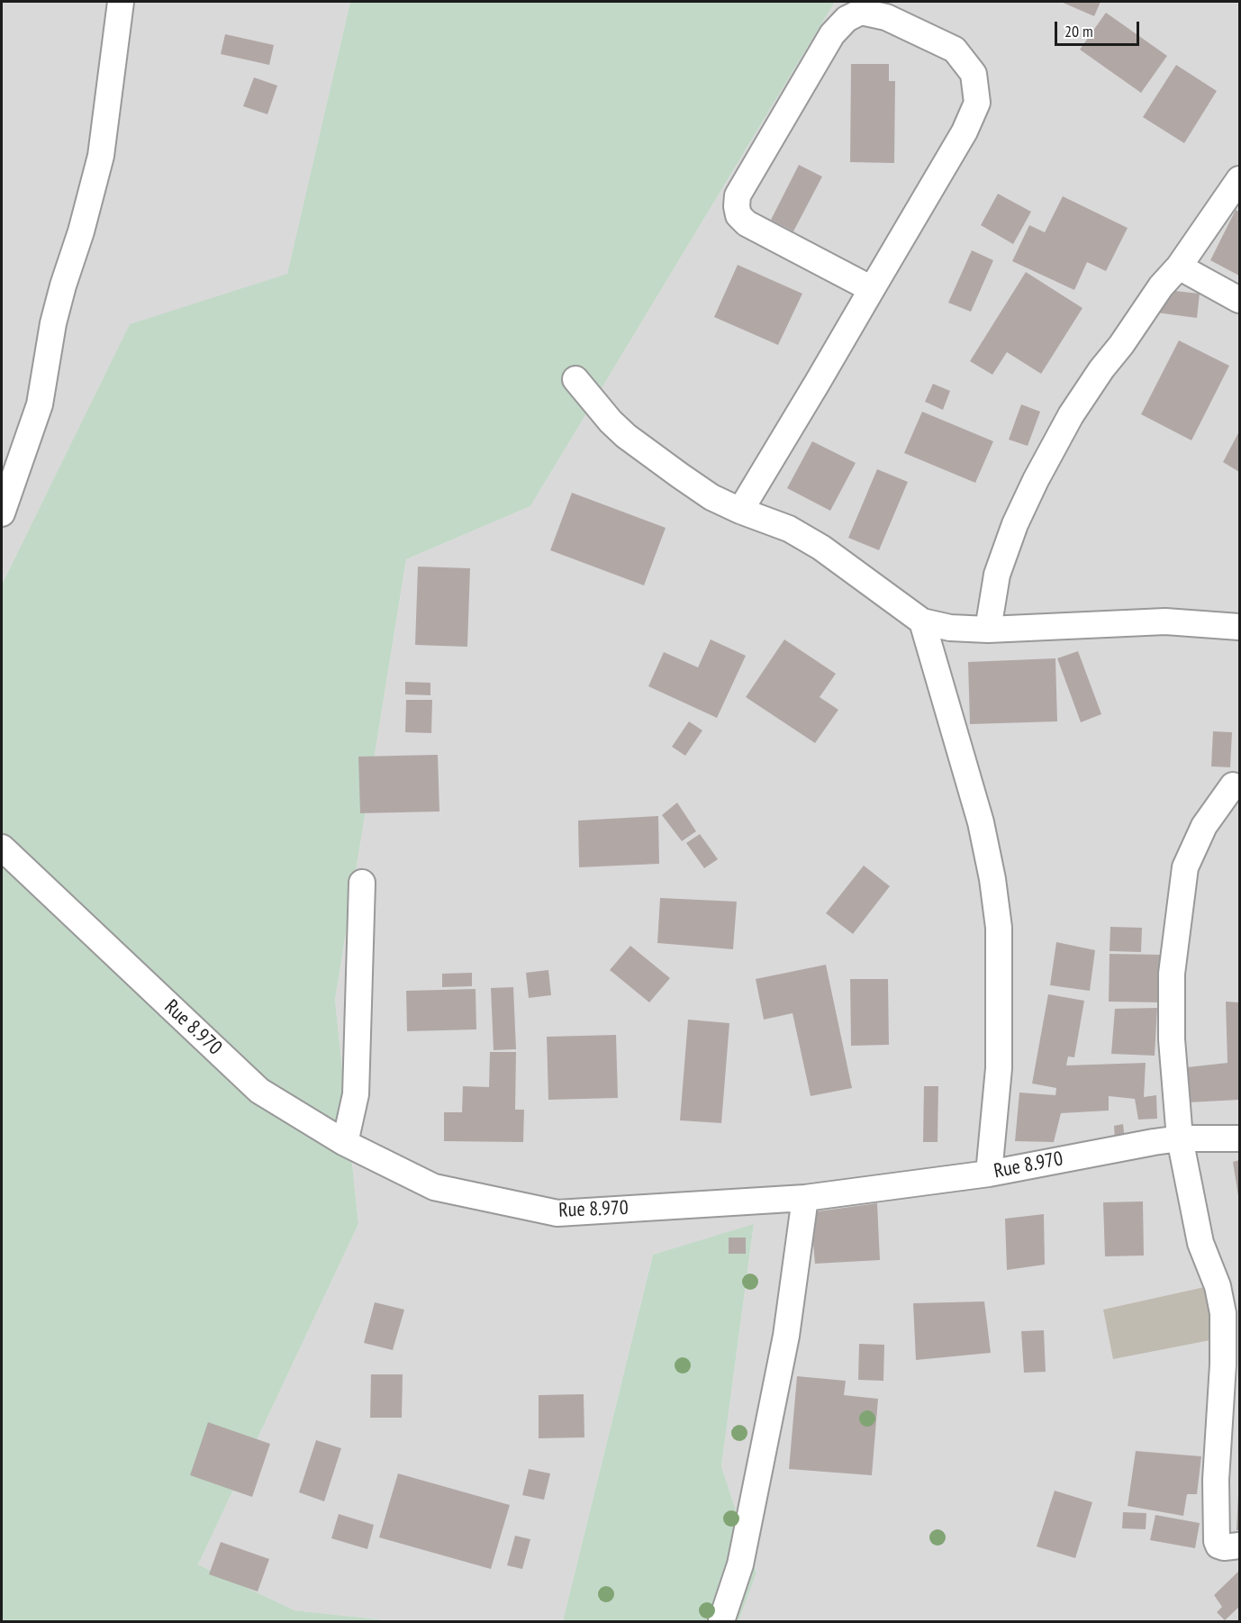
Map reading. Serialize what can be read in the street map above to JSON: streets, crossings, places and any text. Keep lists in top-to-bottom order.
{
  "streets": {
    "street": ["Rue 8.970"]
  },
  "scale_bar": "20 m"
}
